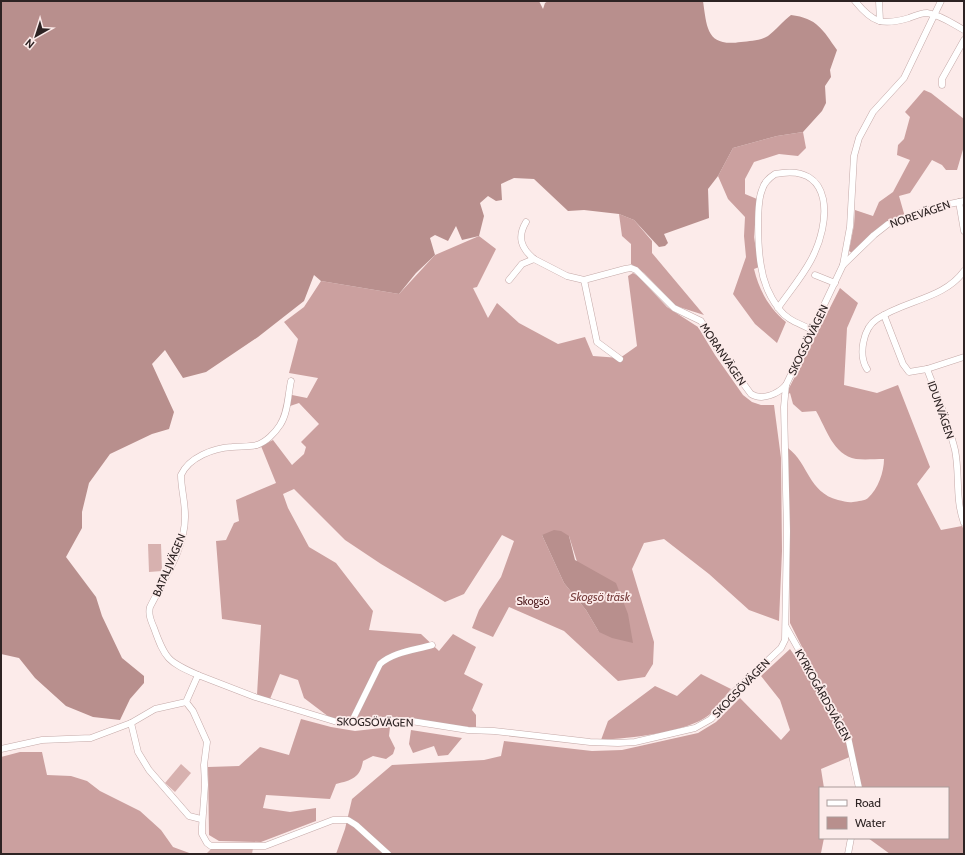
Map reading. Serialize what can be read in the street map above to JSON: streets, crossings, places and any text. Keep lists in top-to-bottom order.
{
  "streets": {
    "street": [
      "NOREVÄGEN",
      "SKOGSÖVÄGEN",
      "MORANVÄGEN",
      "IDUNVÄGEN",
      "BATALJVÄGEN",
      "KYRKOGÅRDSVÄGEN"
    ]
  },
  "crossings": [
    ["NOREVÄGEN", "SKOGSÖVÄGEN"],
    ["SKOGSÖVÄGEN", "MORANVÄGEN"],
    ["SKOGSÖVÄGEN", "BATALJVÄGEN"],
    ["SKOGSÖVÄGEN", "KYRKOGÅRDSVÄGEN"]
  ],
  "water": ["Skogsö träsk"],
  "parks": ["Skogsö"],
  "legend": ["Road", "Water"],
  "north": "bottom left"
}
